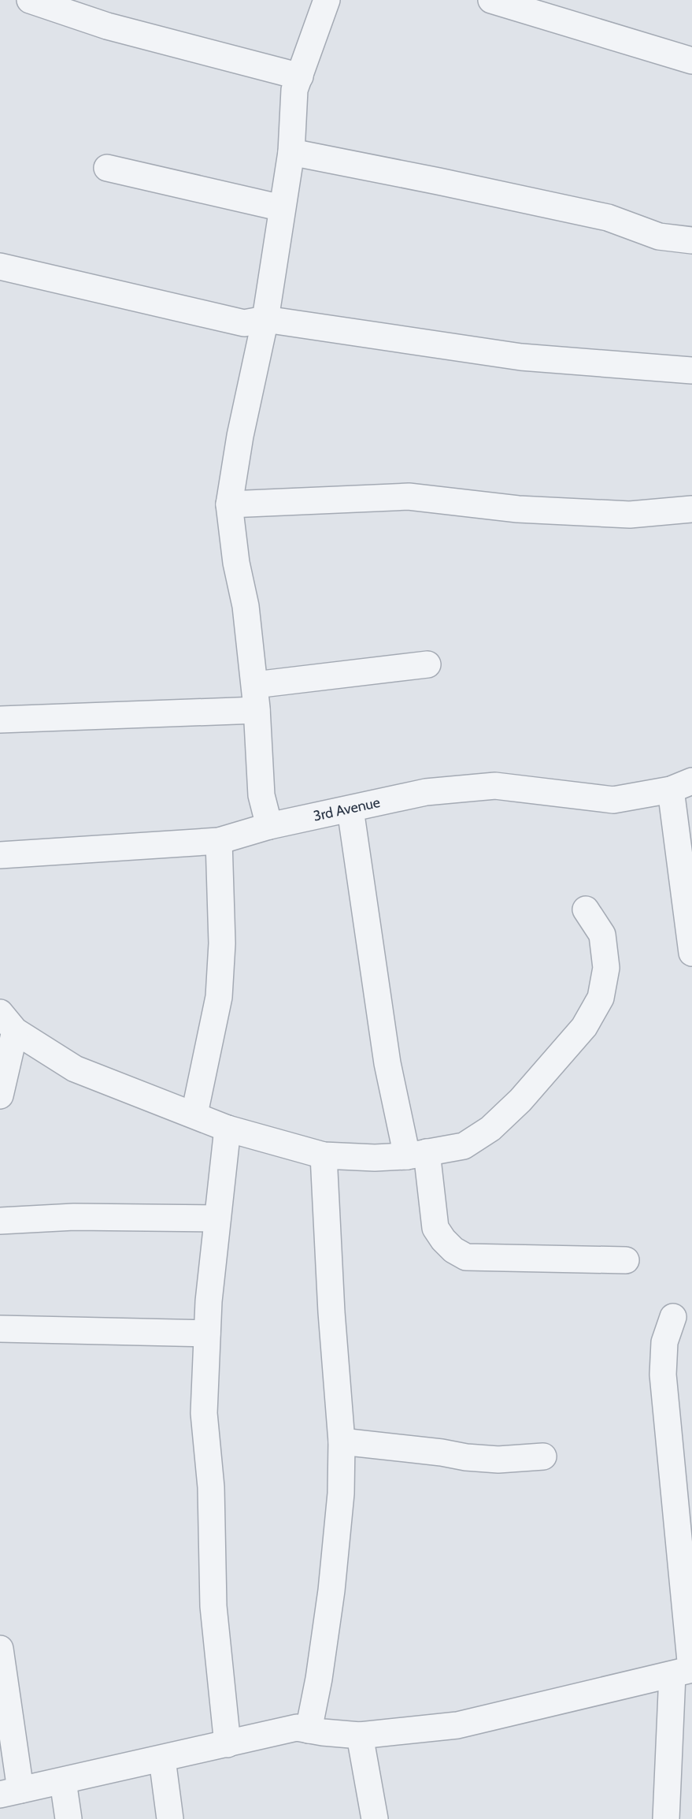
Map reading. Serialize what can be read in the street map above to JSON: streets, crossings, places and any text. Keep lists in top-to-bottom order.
{
  "streets": {
    "street": ["3rd Avenue"]
  }
}
